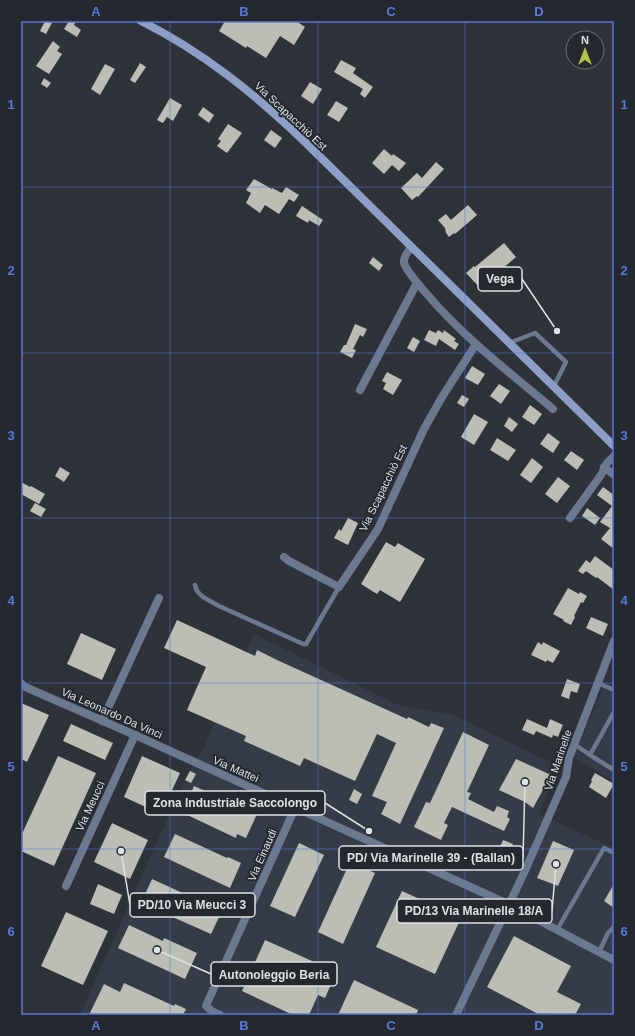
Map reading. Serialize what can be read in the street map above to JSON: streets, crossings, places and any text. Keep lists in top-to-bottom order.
{
  "streets": {
    "main road": ["Via Scapacchiò Est"],
    "street": [
      "Via Leonardo Da Vinci",
      "Via Marinelle",
      "Via Mattei",
      "Via Meucci",
      "Via Einaudi"
    ]
  },
  "crossings": [
    ["Via Leonardo Da Vinci", "Via Mattei"],
    ["Via Leonardo Da Vinci", "Via Meucci"],
    ["Via Marinelle", "Via Mattei"],
    ["Via Mattei", "Via Einaudi"]
  ],
  "places": [
    "Vega",
    "PD/ Via Marinelle 39 - (Ballan)",
    "Zona Industriale Saccolongo",
    "PD/10 Via Meucci 3",
    "PD/13 Via Marinelle 18/A",
    "Autonoleggio Beria"
  ],
  "north": "top",
  "grid": {
    "columns": [
      "A",
      "B",
      "C",
      "D"
    ],
    "rows": [
      "1",
      "2",
      "3",
      "4",
      "5",
      "6"
    ]
  }
}
